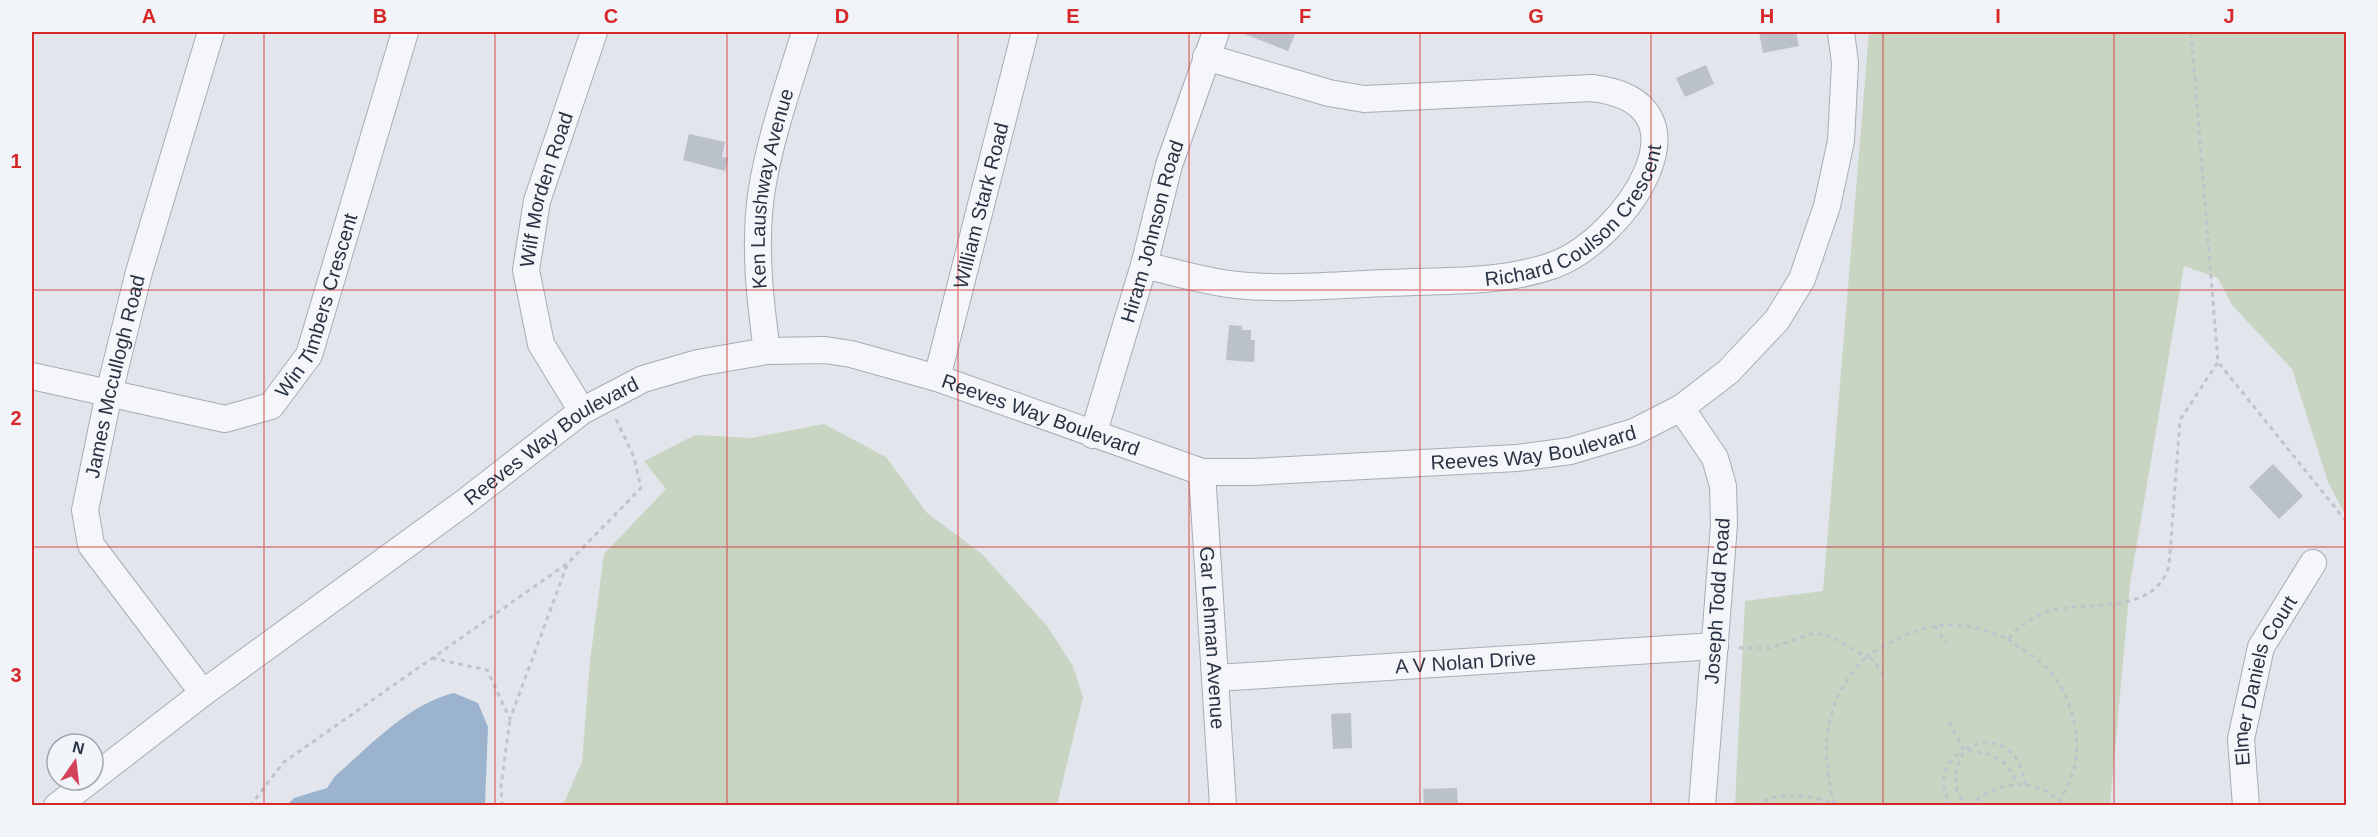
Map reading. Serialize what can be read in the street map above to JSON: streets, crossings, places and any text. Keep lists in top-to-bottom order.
{
  "streets": {
    "street": [
      "Wilf Morden Road",
      "Ken Laushway Avenue",
      "William Stark Road",
      "Richard Coulson Crescent",
      "Hiram Johnson Road",
      "Win Timbers Crescent",
      "James Mccullogh Road",
      "Reeves Way Boulevard",
      "Joseph Todd Road",
      "Gar Lehman Avenue",
      "A V Nolan Drive",
      "Elmer Daniels Court"
    ]
  },
  "crossings": [
    ["Wilf Morden Road", "Reeves Way Boulevard"],
    ["Ken Laushway Avenue", "Reeves Way Boulevard"],
    ["William Stark Road", "Reeves Way Boulevard"],
    ["Richard Coulson Crescent", "Hiram Johnson Road"],
    ["Hiram Johnson Road", "Reeves Way Boulevard"],
    ["Win Timbers Crescent", "James Mccullogh Road"],
    ["James Mccullogh Road", "Reeves Way Boulevard"],
    ["Reeves Way Boulevard", "Joseph Todd Road"],
    ["Reeves Way Boulevard", "Gar Lehman Avenue"],
    ["Joseph Todd Road", "A V Nolan Drive"],
    ["Gar Lehman Avenue", "A V Nolan Drive"]
  ],
  "north": "top",
  "grid": {
    "columns": [
      "A",
      "B",
      "C",
      "D",
      "E",
      "F",
      "G",
      "H",
      "I",
      "J"
    ],
    "rows": ["1", "2", "3"]
  }
}
